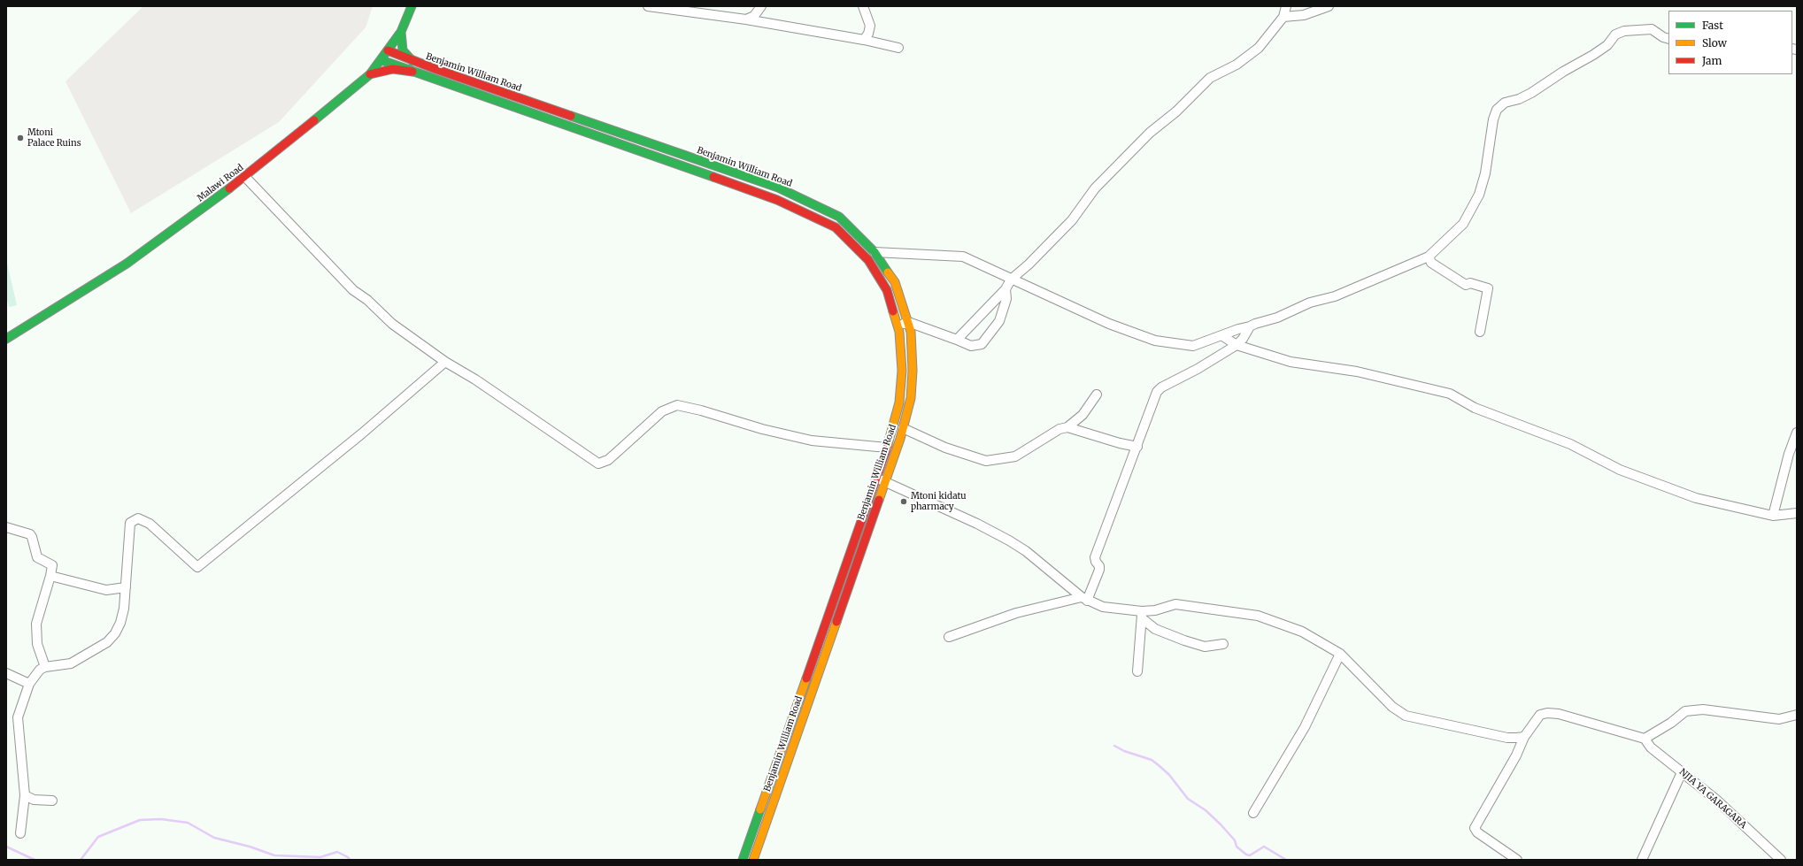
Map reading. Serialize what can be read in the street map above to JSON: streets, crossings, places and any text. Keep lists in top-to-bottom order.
{
  "streets": {
    "main road": ["Benjamin William Road", "Malawi Road"],
    "street": ["NJIA YA GARAGARA"]
  },
  "crossings": [
    ["Benjamin William Road", "Malawi Road"]
  ],
  "places": ["Mtoni Palace Ruins", "Mtoni kidatu pharmacy"],
  "legend": ["Fast", "Slow", "Jam"]
}
